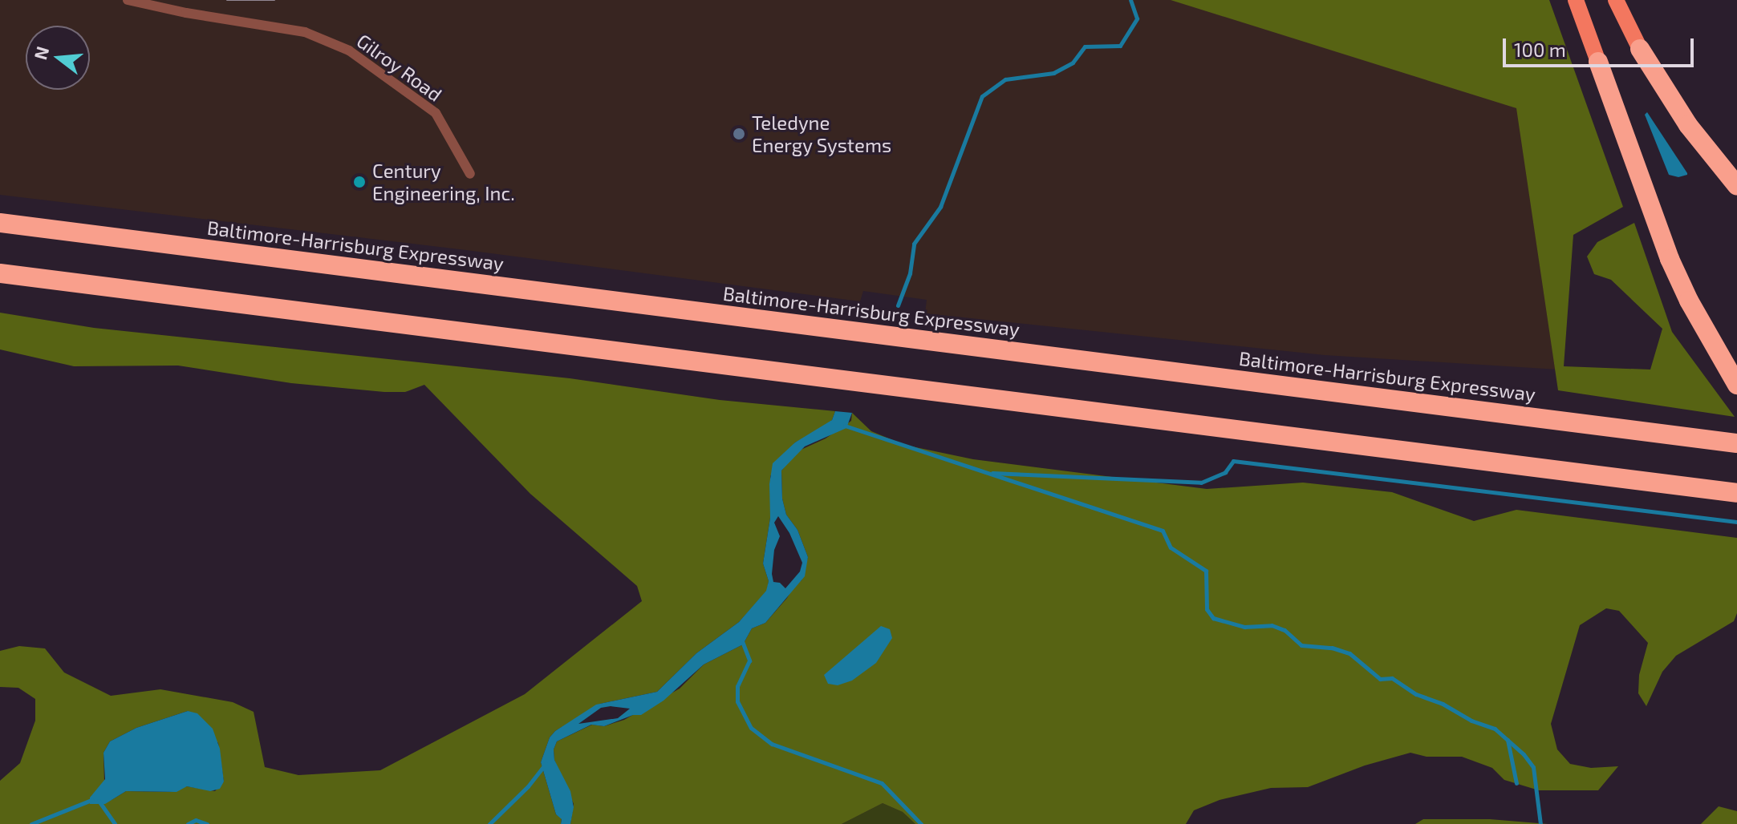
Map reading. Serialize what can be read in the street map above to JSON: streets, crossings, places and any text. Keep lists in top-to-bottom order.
{
  "streets": {
    "highway": ["Baltimore-Harrisburg Expressway"],
    "street": ["Gilroy Road"]
  },
  "places": ["Teledyne Energy Systems", "Century Engineering, Inc."],
  "scale_bar": "100 m",
  "north": "left"
}
